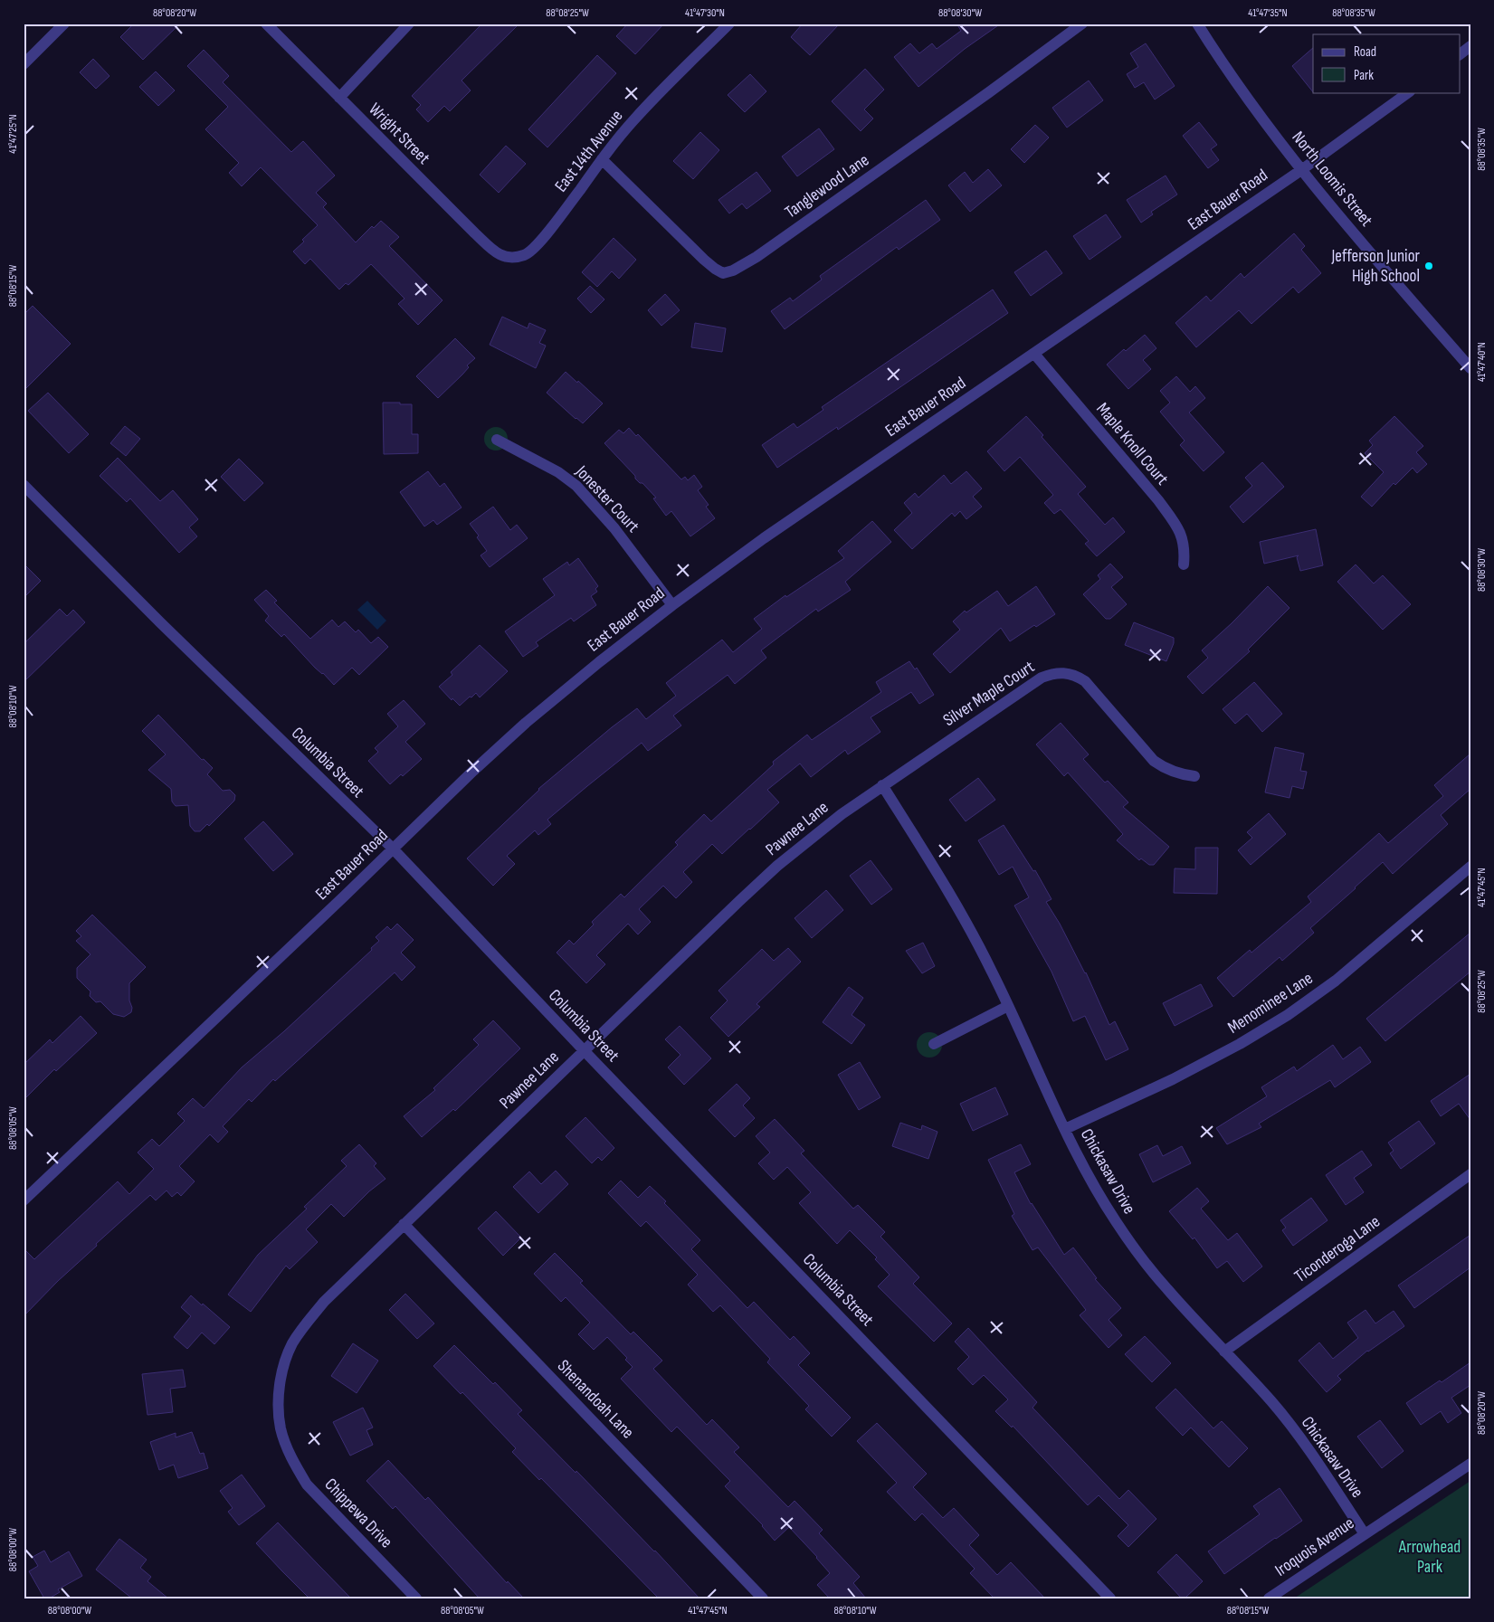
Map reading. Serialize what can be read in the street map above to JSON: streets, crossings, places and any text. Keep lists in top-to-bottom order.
{
  "streets": {
    "street": [
      "Wright Street",
      "East 14th Avenue",
      "North Loomis Street",
      "Tanglewood Lane",
      "East Bauer Road",
      "Maple Knoll Court",
      "Jonester Court",
      "Silver Maple Court",
      "Columbia Street",
      "Pawnee Lane",
      "Menominee Lane",
      "Chickasaw Drive",
      "Ticonderoga Lane",
      "Shenandoah Lane",
      "Chippewa Drive",
      "Iroquois Avenue"
    ]
  },
  "crossings": [
    ["Wright Street", "East 14th Avenue"],
    ["East 14th Avenue", "Tanglewood Lane"],
    ["North Loomis Street", "East Bauer Road"],
    ["East Bauer Road", "Maple Knoll Court"],
    ["East Bauer Road", "Jonester Court"],
    ["East Bauer Road", "Columbia Street"],
    ["Silver Maple Court", "Pawnee Lane"],
    ["Silver Maple Court", "Chickasaw Drive"],
    ["Columbia Street", "Pawnee Lane"],
    ["Pawnee Lane", "Chickasaw Drive"],
    ["Pawnee Lane", "Shenandoah Lane"],
    ["Pawnee Lane", "Chippewa Drive"],
    ["Menominee Lane", "Chickasaw Drive"],
    ["Chickasaw Drive", "Ticonderoga Lane"],
    ["Chickasaw Drive", "Iroquois Avenue"]
  ],
  "parks": ["Arrowhead Park"],
  "places": ["Jefferson Junior High School"],
  "legend": ["Road", "Park"],
  "coordinates": [
    "88°08'20\"W",
    "88°08'25\"W",
    "41°47'30\"N",
    "88°08'30\"W",
    "41°47'35\"N",
    "88°08'35\"W",
    "41°47'25\"N",
    "88°08'15\"W",
    "41°47'40\"N",
    "88°08'10\"W",
    "41°47'45\"N",
    "88°08'05\"W",
    "88°08'00\"W"
  ]
}
